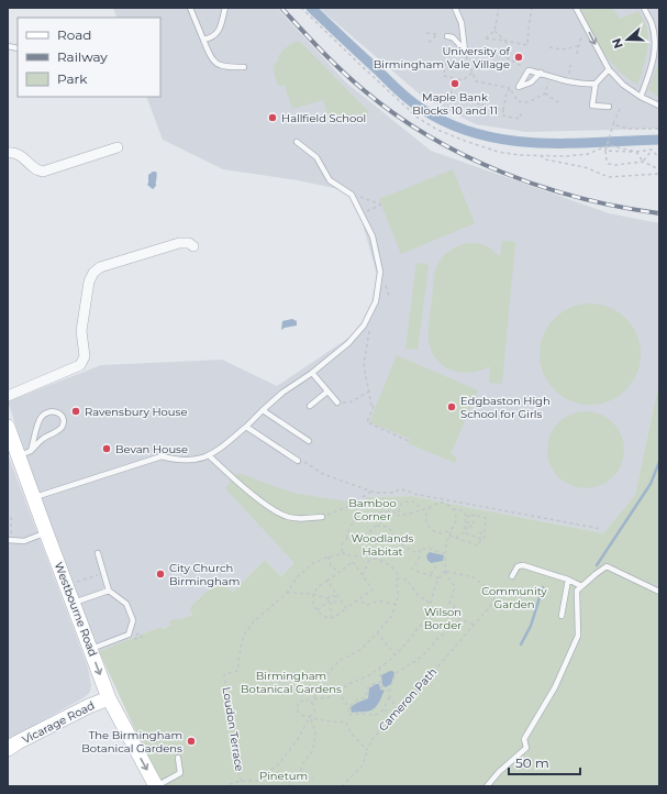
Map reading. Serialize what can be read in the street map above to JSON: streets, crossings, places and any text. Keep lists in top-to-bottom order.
{
  "streets": {
    "main road": ["Westbourne Road", "Vicarage Road"],
    "path": ["Cameron Path", "Loudon Terrace"]
  },
  "crossings": [
    ["Westbourne Road", "Vicarage Road"]
  ],
  "one_way": ["Westbourne Road"],
  "parks": [
    "Bamboo Corner",
    "Woodlands Habitat",
    "Community Garden",
    "Wilson Border",
    "Birmingham Botanical Gardens",
    "Pinetum"
  ],
  "places": [
    "University of Birmingham Vale Village",
    "Maple Bank Blocks 10 and 11",
    "Hallfield School",
    "Edgbaston High School for Girls",
    "Ravensbury House",
    "Bevan House",
    "City Church Birmingham",
    "The Birmingham Botanical Gardens"
  ],
  "legend": ["Road", "Railway", "Park"],
  "scale_bar": "50 m",
  "north": "left"
}
